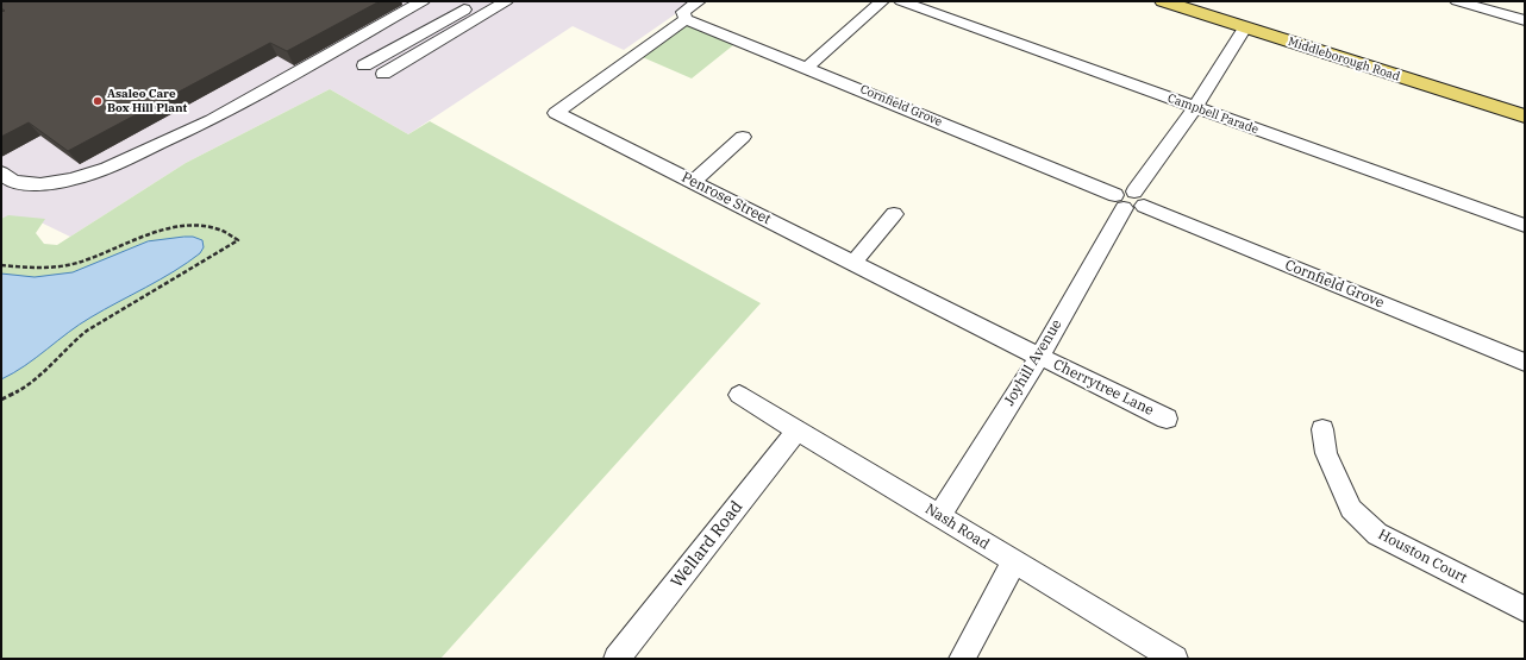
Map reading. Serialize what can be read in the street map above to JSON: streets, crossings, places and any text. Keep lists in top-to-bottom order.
{
  "streets": {
    "main road": ["Middleborough Road"],
    "street": [
      "Cornfield Grove",
      "Campbell Parade",
      "Penrose Street",
      "Joyhill Avenue",
      "Cherrytree Lane",
      "Nash Road",
      "Wellard Road",
      "Houston Court"
    ]
  },
  "crossings": [
    ["Cornfield Grove", "Penrose Street"],
    ["Cornfield Grove", "Joyhill Avenue"],
    ["Penrose Street", "Joyhill Avenue"],
    ["Penrose Street", "Cherrytree Lane"],
    ["Joyhill Avenue", "Cherrytree Lane"],
    ["Joyhill Avenue", "Nash Road"],
    ["Nash Road", "Wellard Road"]
  ],
  "places": ["Asaleo Care Box Hill Plant"]
}
